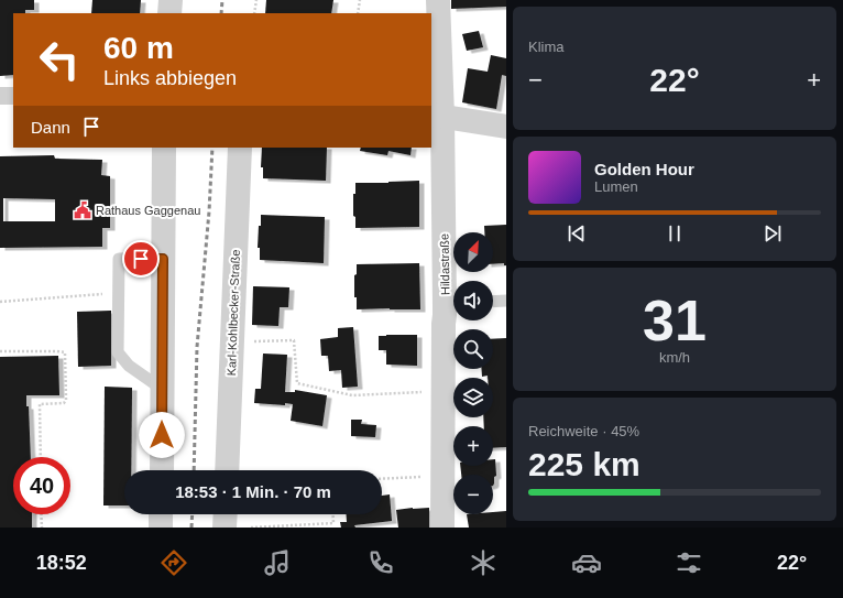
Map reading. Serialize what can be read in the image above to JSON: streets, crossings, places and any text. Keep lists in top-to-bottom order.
{
  "streets": {
    "street": ["Hildastraße", "Karl-Kohlbecker-Straße"]
  },
  "places": {
    "public building": ["Rathaus Gaggenau"]
  },
  "north": "top right",
  "page": {
    "tile": [
      "Klima",
      ["31", "km/h"],
      ["Reichweite · 45%", "225 km"]
    ],
    "turn": ["60 m", "Links abbiegen"],
    "heat": ["−", "22°", "+"],
    "then": "Dann",
    "song": ["Golden Hour", "Lumen"],
    "map_buttons": ["+", "−"],
    "limit": "40",
    "trip": "18:53 · 1 Min. · 70 m",
    "tabs": ["18:52", "22°"]
  }
}
